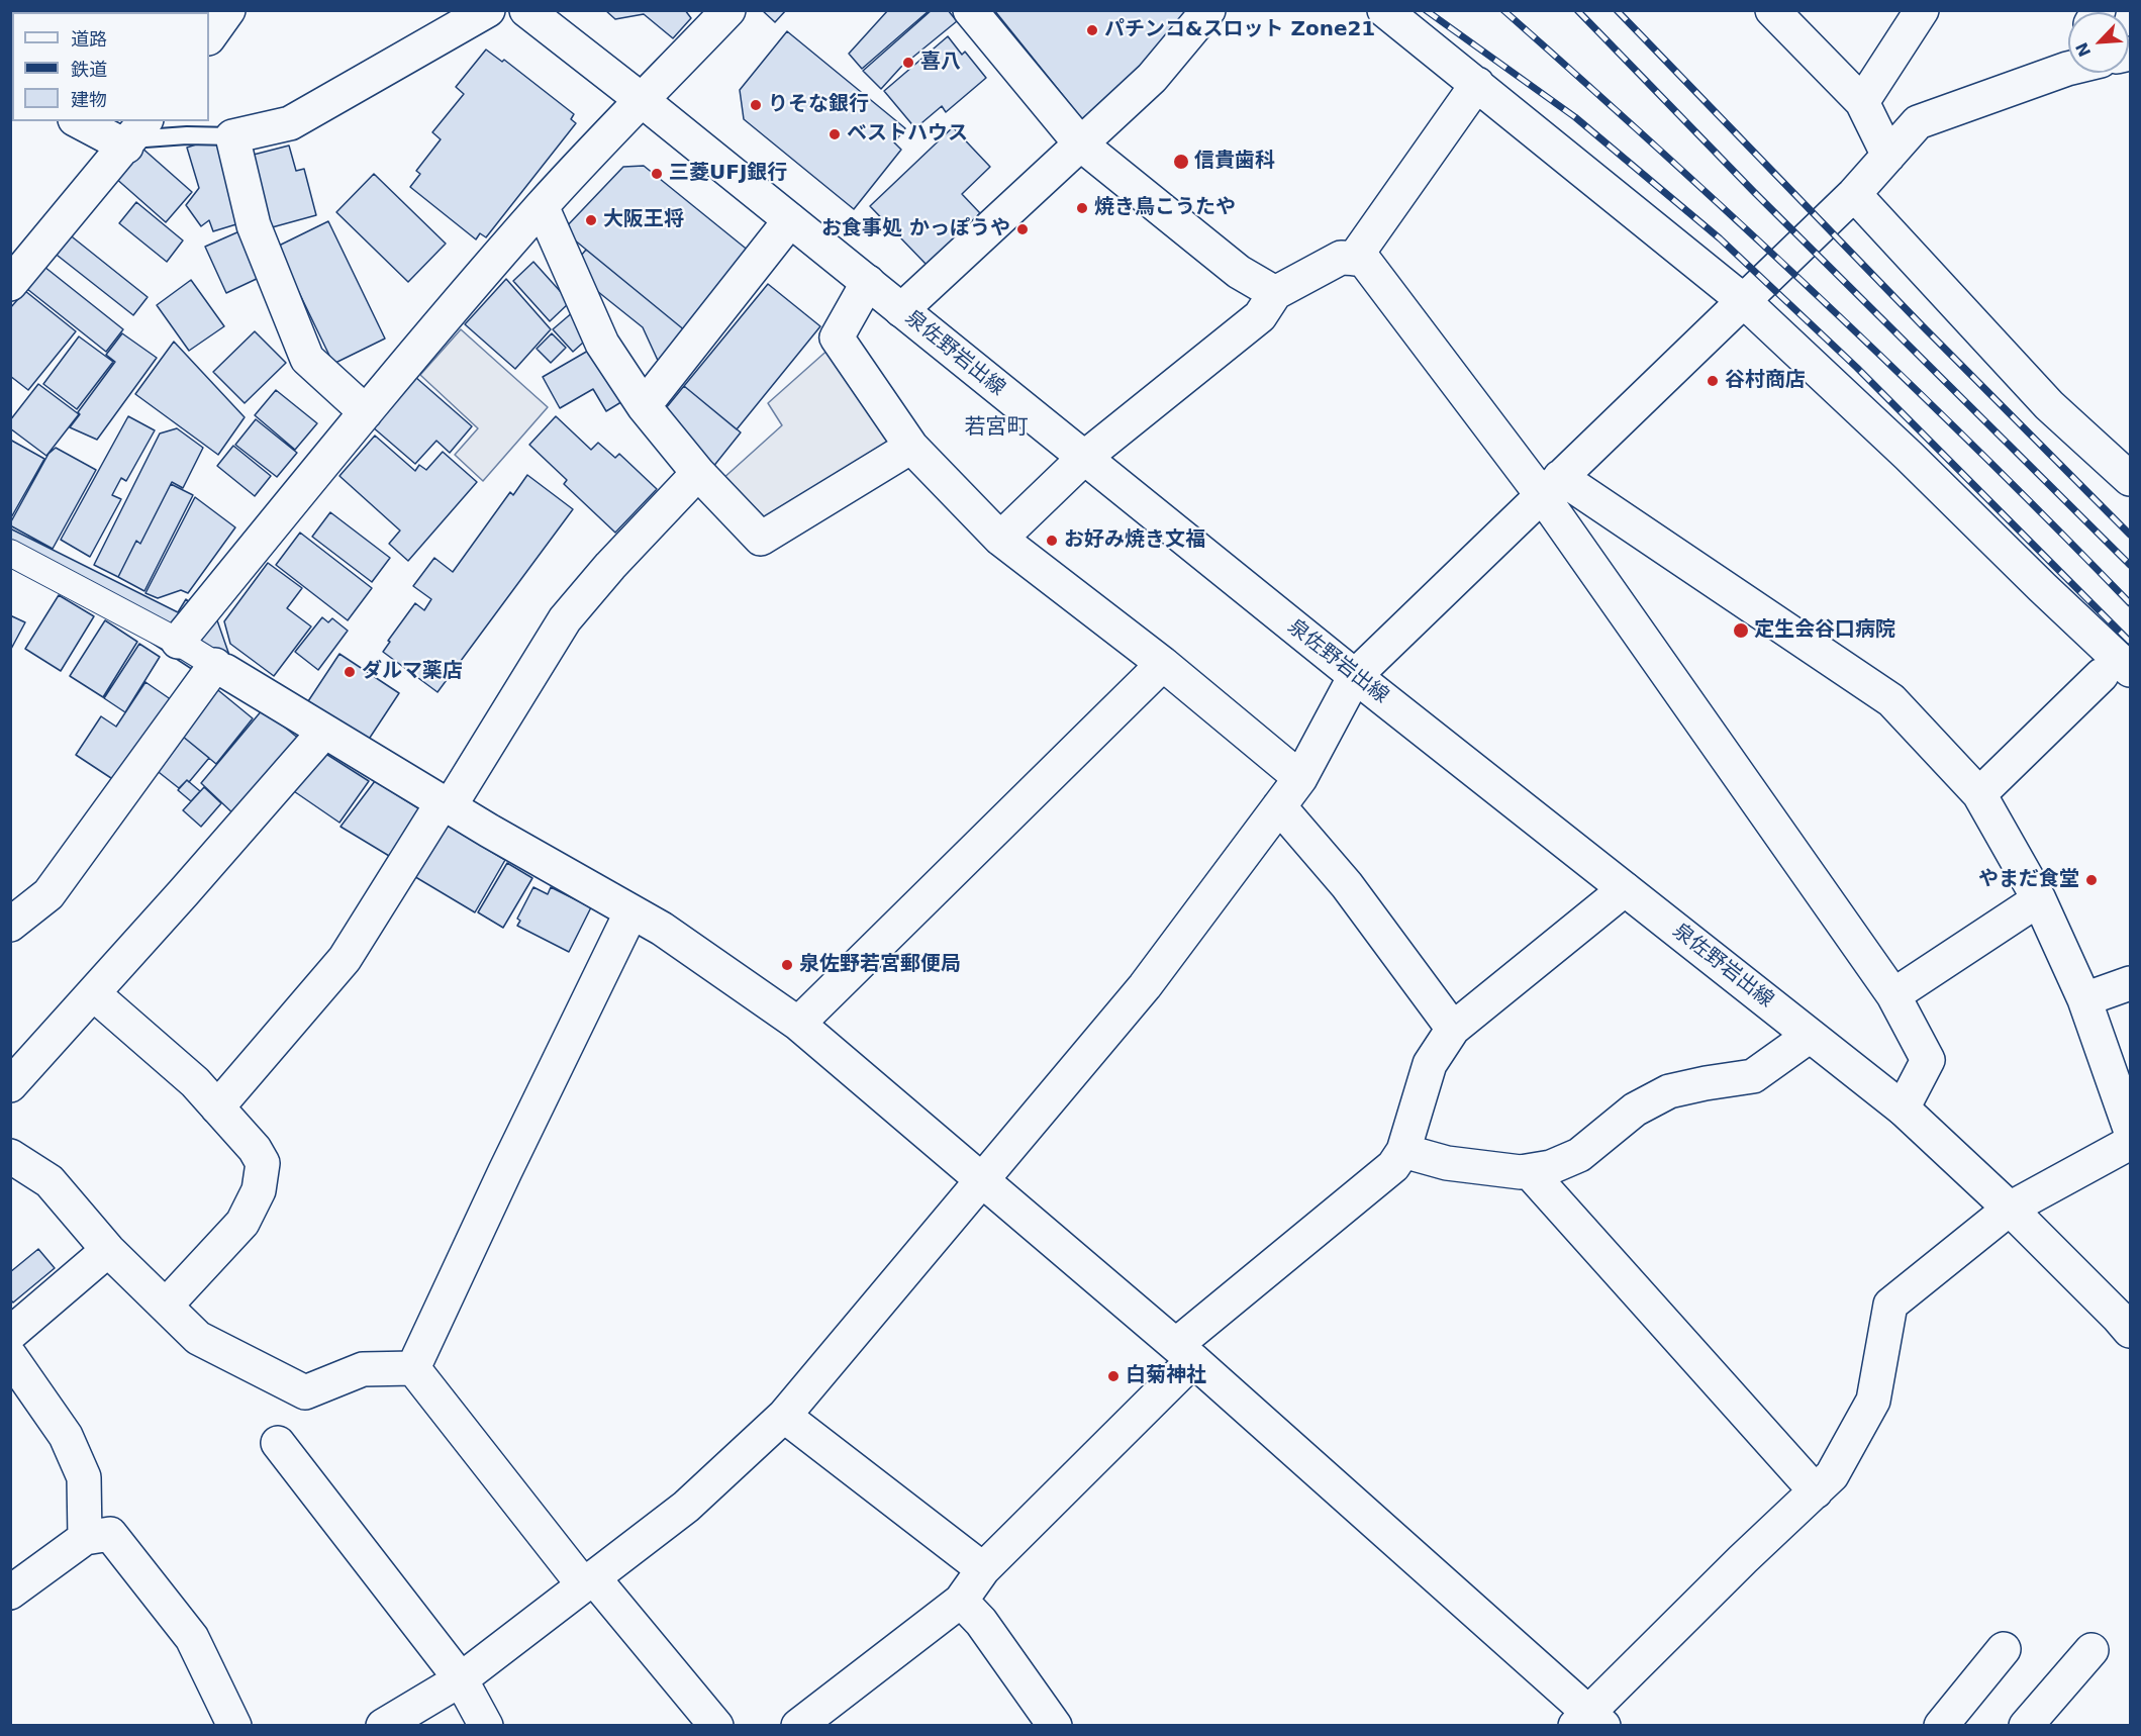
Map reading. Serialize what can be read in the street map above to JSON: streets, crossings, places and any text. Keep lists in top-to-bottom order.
{
  "streets": {
    "street": ["泉佐野岩出線"]
  },
  "districts": ["若宮町"],
  "places": [
    "パチンコ&スロット Zone21",
    "喜八",
    "りそな銀行",
    "ベストハウス",
    "信貴歯科",
    "三菱UFJ銀行",
    "焼き鳥こうたや",
    "大阪王将",
    "お食事処 かっぽうや",
    "谷村商店",
    "お好み焼き文福",
    "定生会谷口病院",
    "ダルマ薬店",
    "やまだ食堂",
    "泉佐野若宮郵便局",
    "白菊神社"
  ],
  "legend": ["道路", "鉄道", "建物"],
  "north": "bottom left"
}
